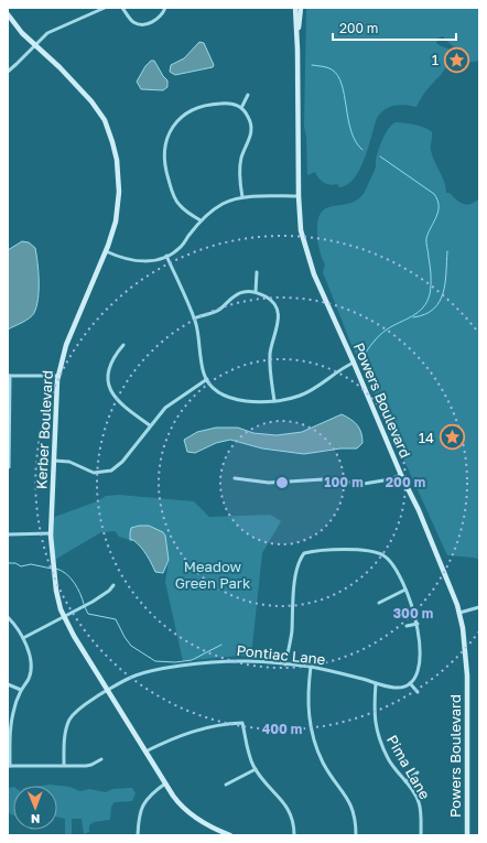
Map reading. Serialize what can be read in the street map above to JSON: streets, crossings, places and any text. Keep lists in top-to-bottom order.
{
  "streets": {
    "street": [
      "Powers Boulevard",
      "Kerber Boulevard",
      "Pontiac Lane",
      "Pima Lane"
    ]
  },
  "crossings": [
    ["Kerber Boulevard", "Pontiac Lane"],
    ["Pontiac Lane", "Pima Lane"]
  ],
  "parks": ["Meadow Green Park"],
  "places": {
    "place": ["1", "14"]
  },
  "scale_bar": "200 m",
  "north": "bottom",
  "rings": [
    "100 m",
    "200 m",
    "300 m",
    "400 m"
  ]
}
